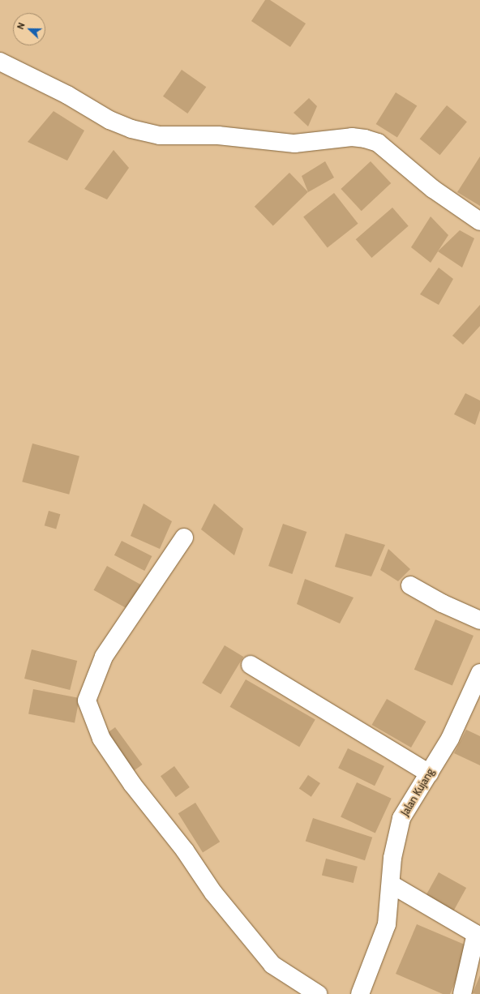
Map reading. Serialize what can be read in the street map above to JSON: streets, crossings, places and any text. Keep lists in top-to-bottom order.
{
  "streets": {
    "street": ["Jalan Kujang"]
  },
  "north": "left"
}
